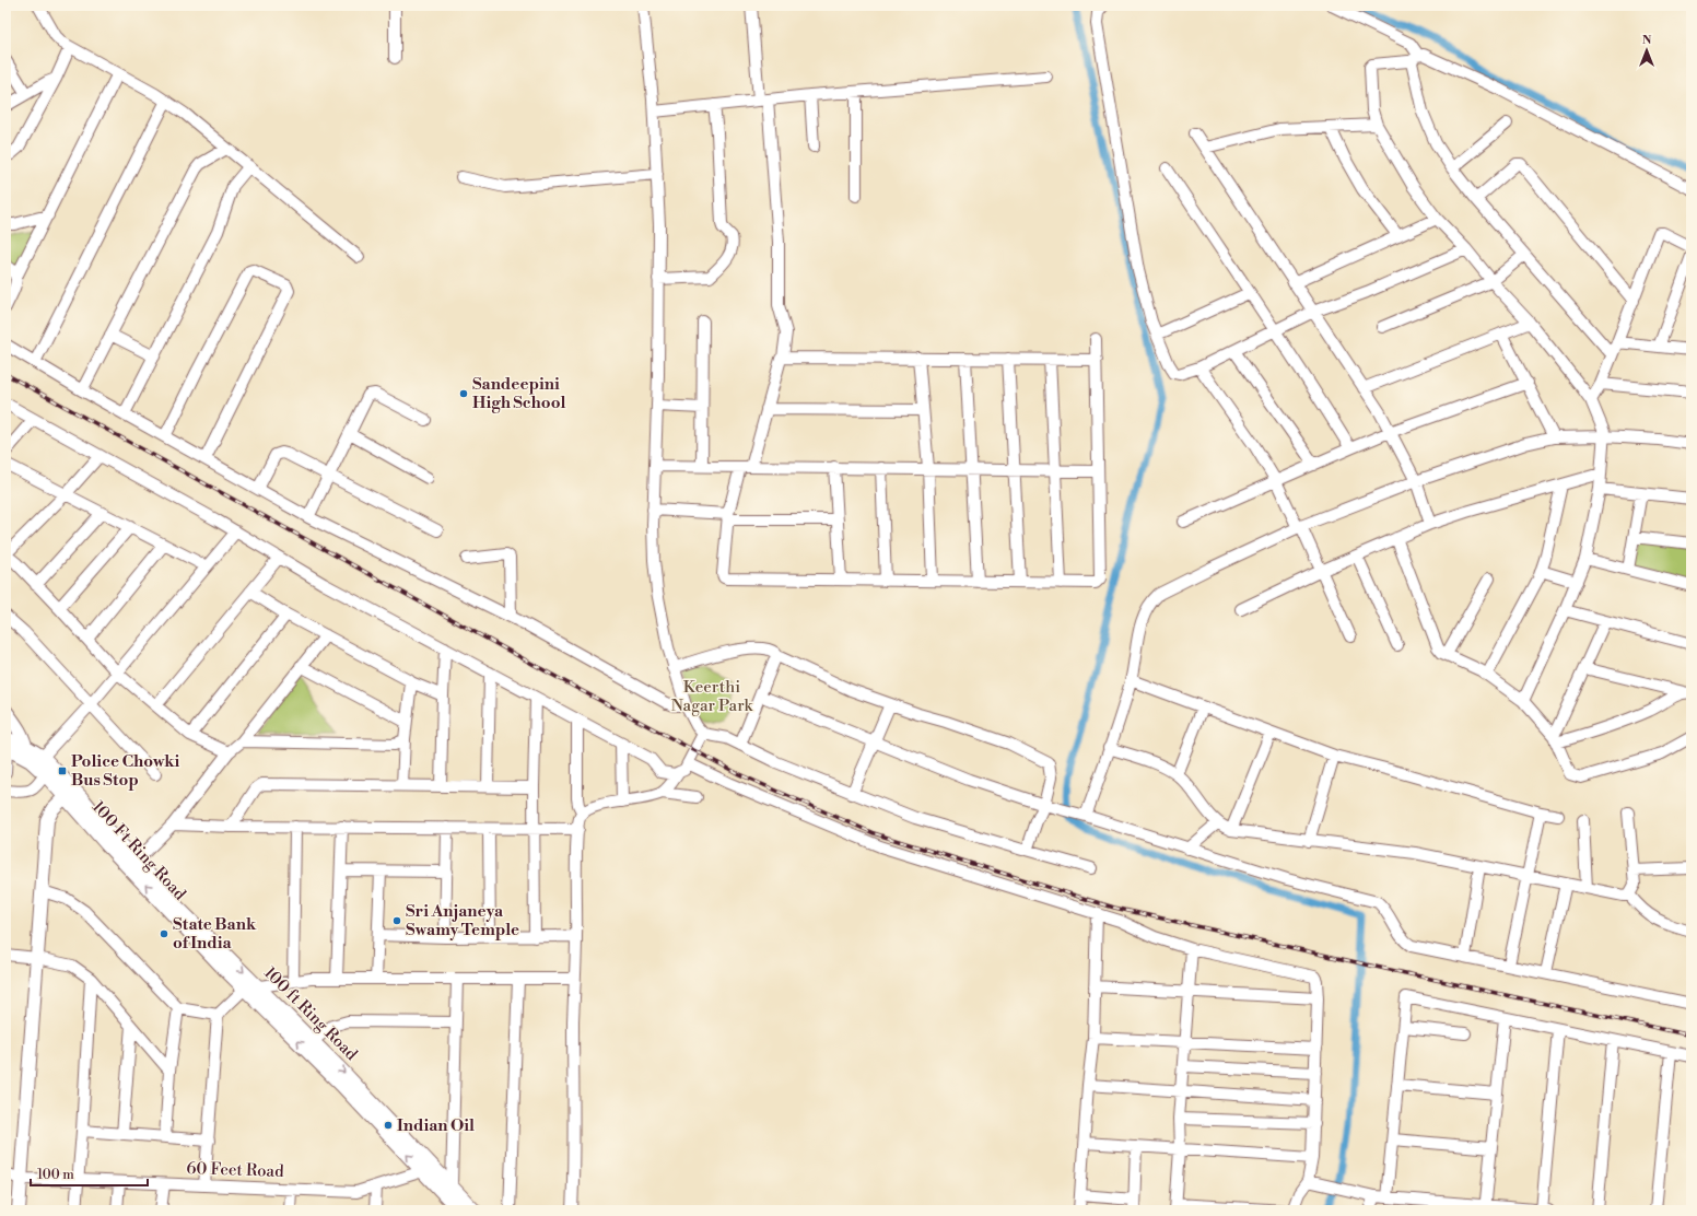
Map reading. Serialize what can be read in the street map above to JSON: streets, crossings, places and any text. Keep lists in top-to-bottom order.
{
  "streets": {
    "main road": ["100 Ft Ring Road", "100 ft Ring Road"],
    "street": ["60 Feet Road"]
  },
  "crossings": [
    ["100 Ft Ring Road", "100 ft Ring Road"],
    ["100 Ft Ring Road", "60 Feet Road"],
    ["100 ft Ring Road", "60 Feet Road"]
  ],
  "one_way": ["100 Ft Ring Road", "100 ft Ring Road"],
  "parks": ["Keerthi Nagar Park"],
  "places": {
    "other": [
      "Sandeepini High School",
      "Sri Anjaneya Swamy Temple",
      "State Bank of India",
      "Indian Oil"
    ],
    "transit": ["Police Chowki Bus Stop"]
  },
  "scale_bar": "100 m",
  "north": "top"
}
